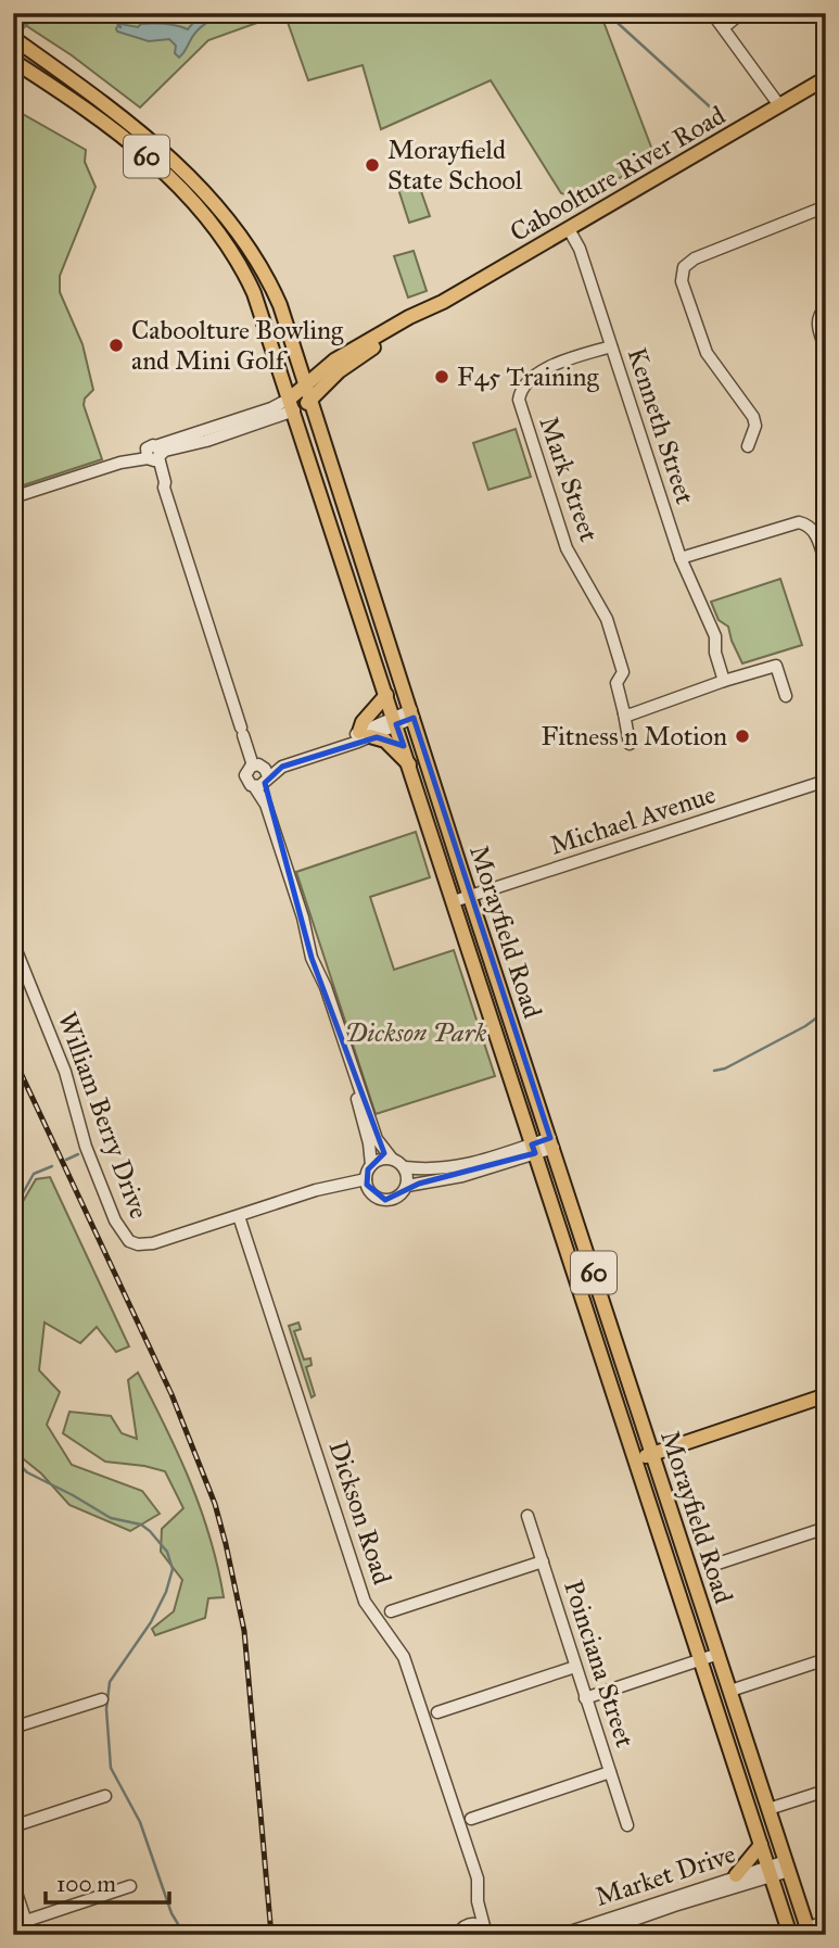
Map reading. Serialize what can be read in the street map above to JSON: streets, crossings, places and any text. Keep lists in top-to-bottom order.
{
  "streets": {
    "main road": ["60", "Caboolture River Road", "Morayfield Road"],
    "street": [
      "Kenneth Street",
      "Mark Street",
      "Michael Avenue",
      "William Berry Drive",
      "Dickson Road",
      "Poinciana Street",
      "Market Drive"
    ]
  },
  "crossings": [
    ["Caboolture River Road", "Kenneth Street"],
    ["Caboolture River Road", "Morayfield Road"],
    ["Kenneth Street", "Mark Street"],
    ["Michael Avenue", "Morayfield Road"],
    ["Morayfield Road", "Market Drive"],
    ["William Berry Drive", "Dickson Road"]
  ],
  "parks": ["Dickson Park"],
  "places": [
    "Morayfield State School",
    "Caboolture Bowling and Mini Golf",
    "F45 Training",
    "Fitness n Motion"
  ],
  "scale_bar": "100 m"
}
